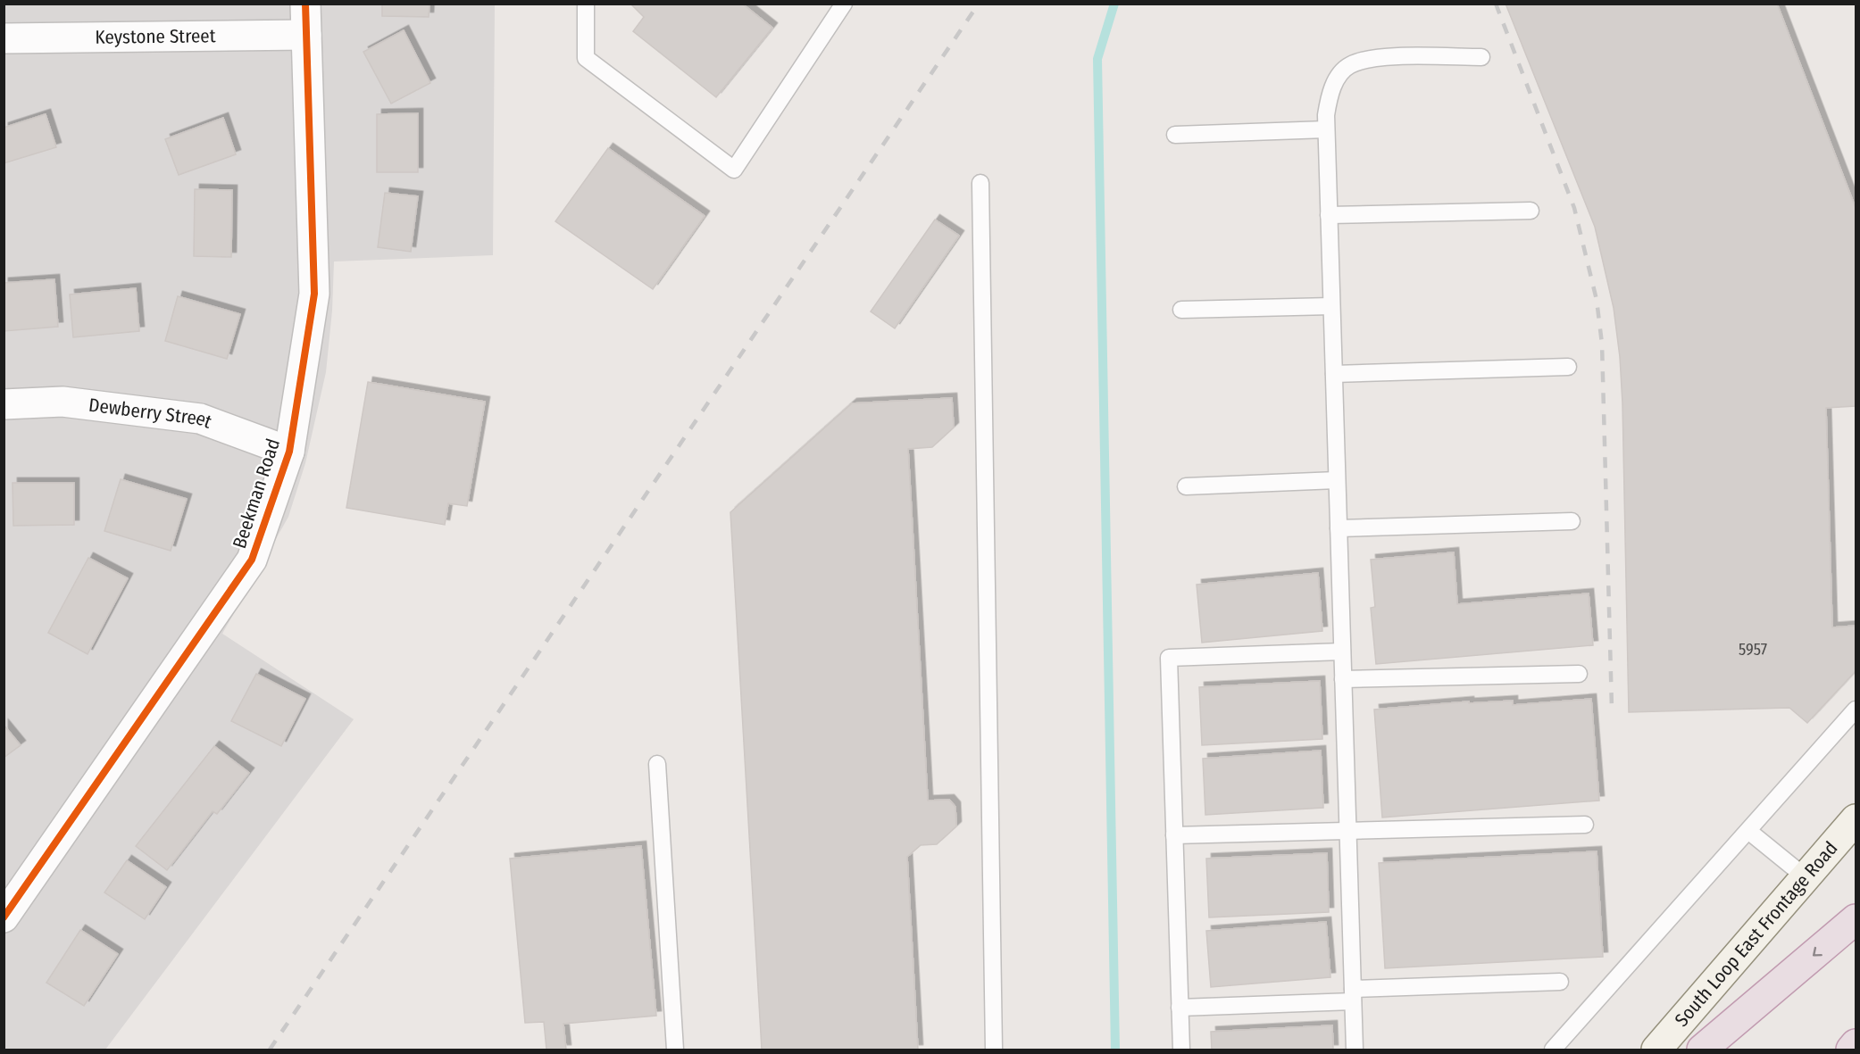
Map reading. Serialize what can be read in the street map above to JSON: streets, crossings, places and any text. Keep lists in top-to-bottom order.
{
  "streets": {
    "main road": ["South Loop East Frontage Road"],
    "street": ["Keystone Street", "Dewberry Street", "Beekman Road"]
  },
  "crossings": [
    ["Keystone Street", "Beekman Road"],
    ["Dewberry Street", "Beekman Road"]
  ],
  "house_numbers": ["5957"]
}
